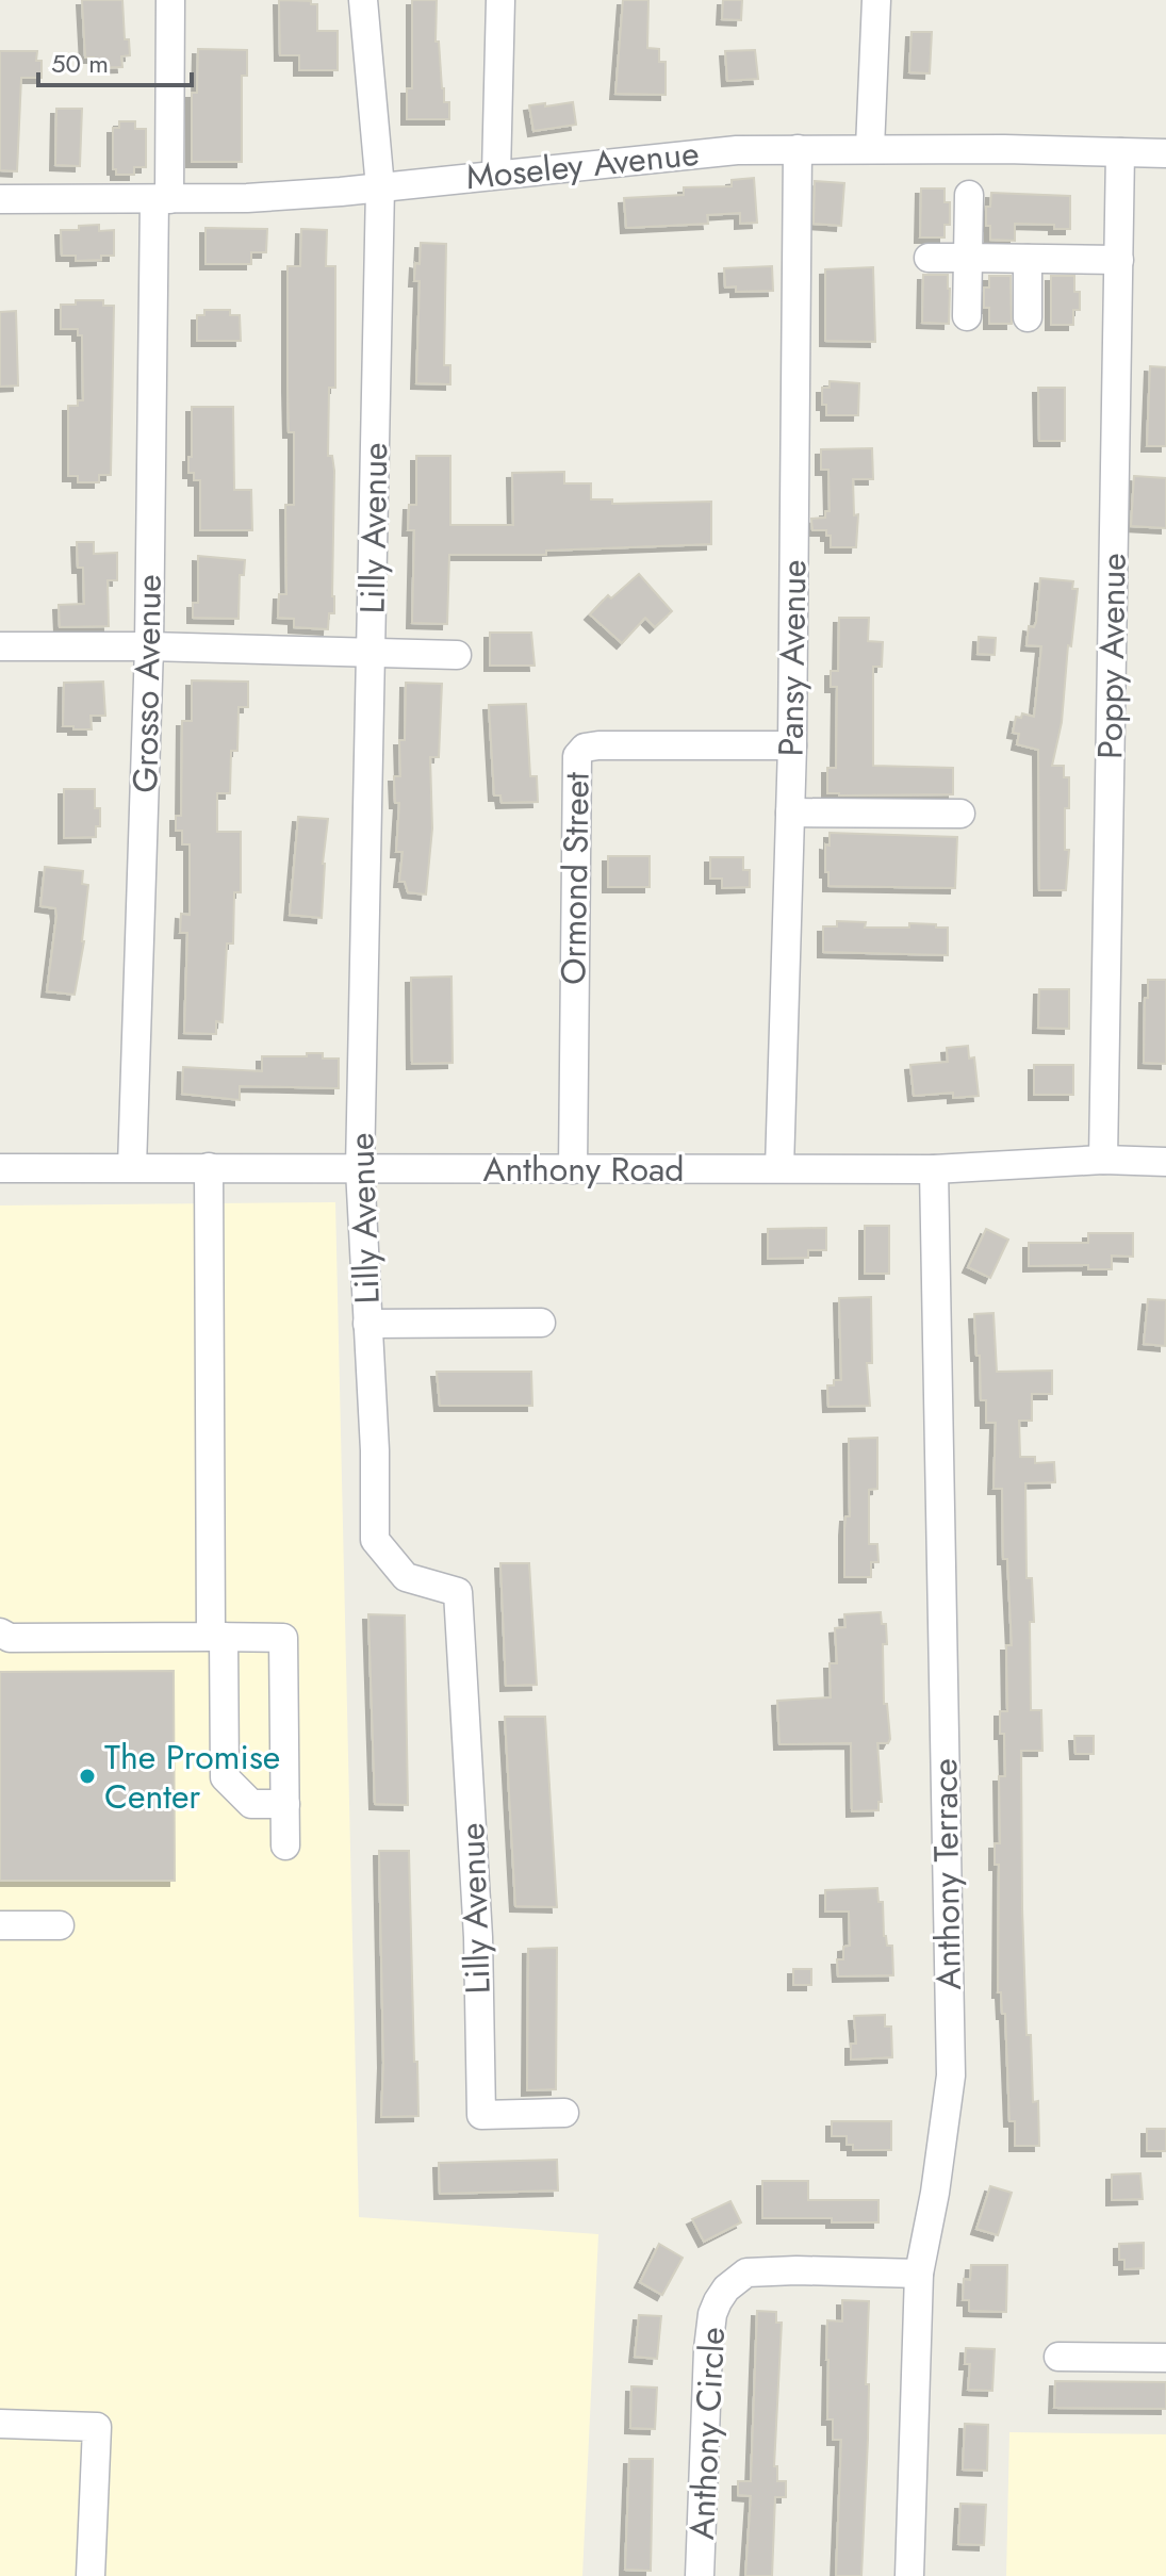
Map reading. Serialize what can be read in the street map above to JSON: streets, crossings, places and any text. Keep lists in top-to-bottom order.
{
  "streets": {
    "street": [
      "Moseley Avenue",
      "Lilly Avenue",
      "Poppy Avenue",
      "Pansy Avenue",
      "Grosso Avenue",
      "Ormond Street",
      "Anthony Road",
      "Anthony Terrace",
      "Anthony Circle"
    ]
  },
  "crossings": [
    ["Moseley Avenue", "Lilly Avenue"],
    ["Moseley Avenue", "Poppy Avenue"],
    ["Moseley Avenue", "Pansy Avenue"],
    ["Moseley Avenue", "Grosso Avenue"],
    ["Lilly Avenue", "Anthony Road"],
    ["Poppy Avenue", "Anthony Road"],
    ["Pansy Avenue", "Ormond Street"],
    ["Pansy Avenue", "Anthony Road"],
    ["Grosso Avenue", "Anthony Road"],
    ["Ormond Street", "Anthony Road"],
    ["Anthony Road", "Anthony Terrace"],
    ["Anthony Terrace", "Anthony Circle"]
  ],
  "places": ["The Promise Center"],
  "scale_bar": "50 m"
}
